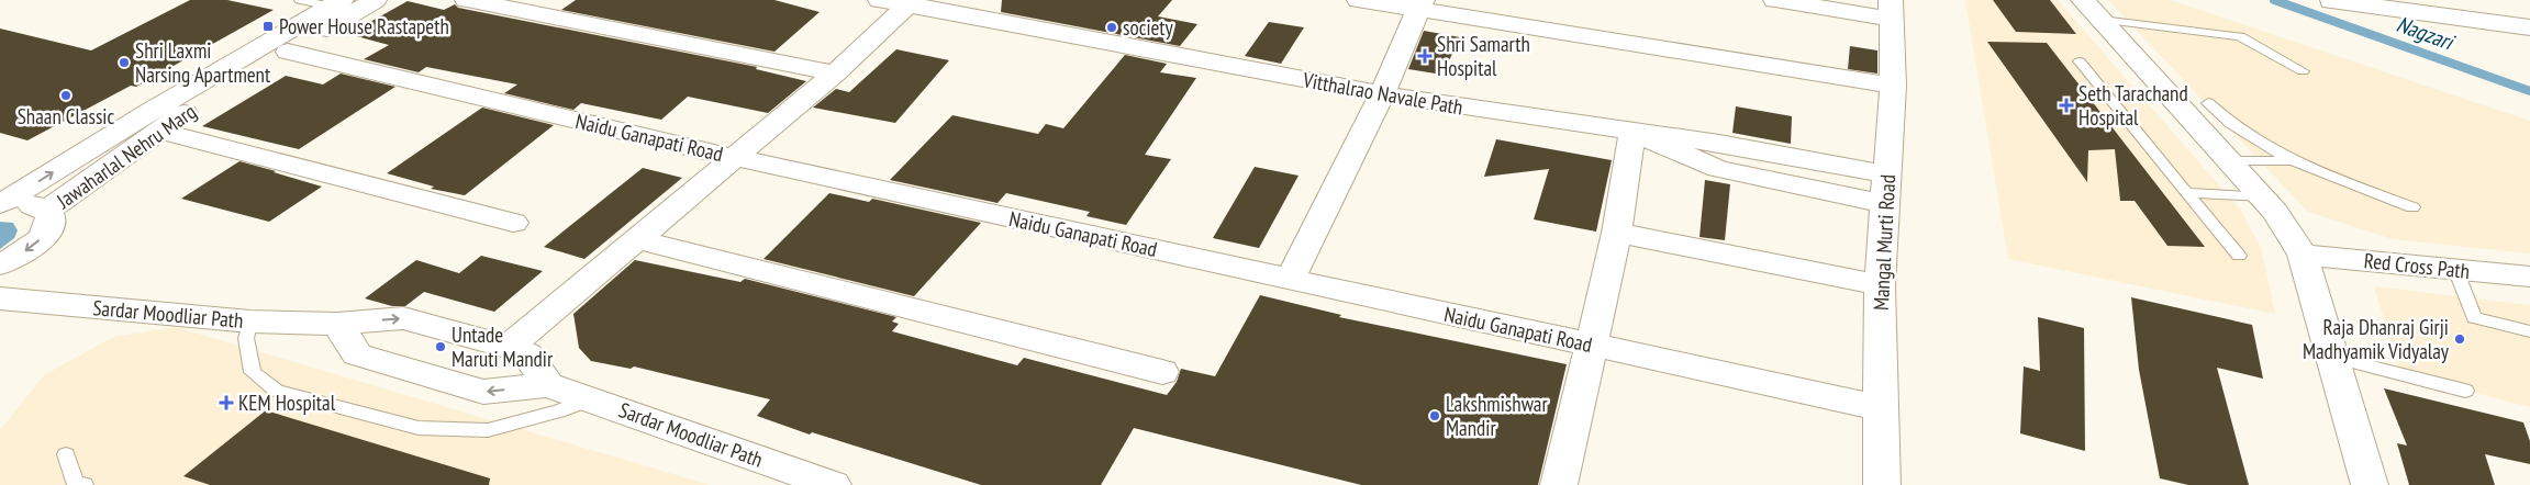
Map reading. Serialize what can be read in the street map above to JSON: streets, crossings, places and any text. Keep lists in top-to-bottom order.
{
  "streets": {
    "street": [
      "Vitthalrao Navale Path",
      "Naidu Ganapati Road",
      "Jawaharlal Nehru Marg",
      "Mangal Murti Road",
      "Red Cross Path",
      "Sardar Moodliar Path"
    ]
  },
  "crossings": [
    ["Vitthalrao Navale Path", "Mangal Murti Road"],
    ["Naidu Ganapati Road", "Jawaharlal Nehru Marg"],
    ["Naidu Ganapati Road", "Mangal Murti Road"]
  ],
  "water": ["Nagzari"],
  "places": {
    "transit": ["Power House Rastapeth"],
    "other": [
      "society",
      "Shri Laxmi Narsing Apartment",
      "Shaan Classic",
      "Raja Dhanraj Girji Madhyamik Vidyalay",
      "Untade Maruti Mandir",
      "Lakshmishwar Mandir"
    ],
    "health": ["Shri Samarth Hospital", "Seth Tarachand Hospital", "KEM Hospital"]
  }
}
